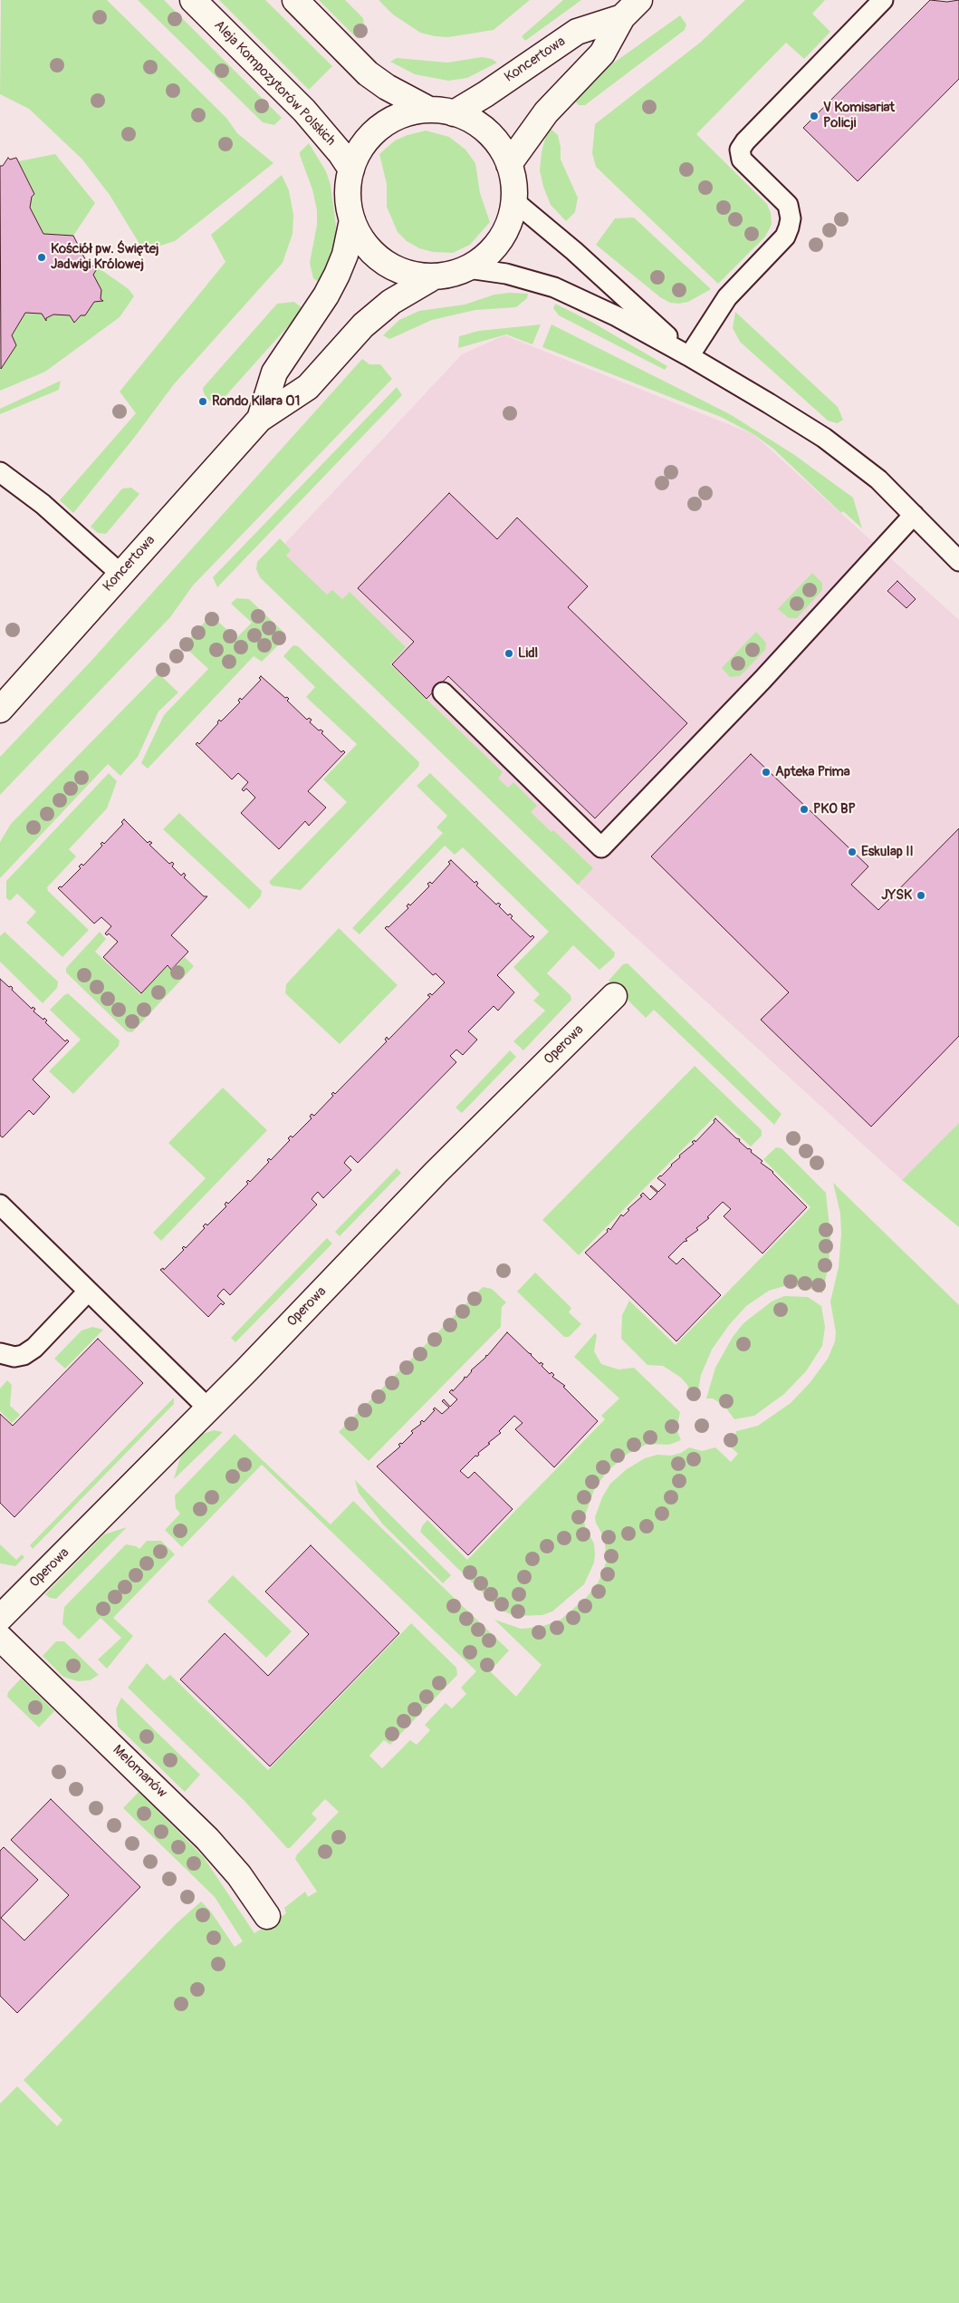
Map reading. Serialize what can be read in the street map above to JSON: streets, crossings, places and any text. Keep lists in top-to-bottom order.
{
  "streets": {
    "street": [
      "Koncertowa",
      "Aleja Kompozytorów Polskich",
      "Operowa",
      "Melomanów"
    ]
  },
  "places": [
    "V Komisariat Policji",
    "Kościół pw. Świętej Jadwigi Królowej",
    "Rondo Kilara 01",
    "Lidl",
    "Apteka Prima",
    "PKO BP",
    "Eskulap II",
    "JYSK"
  ]
}
